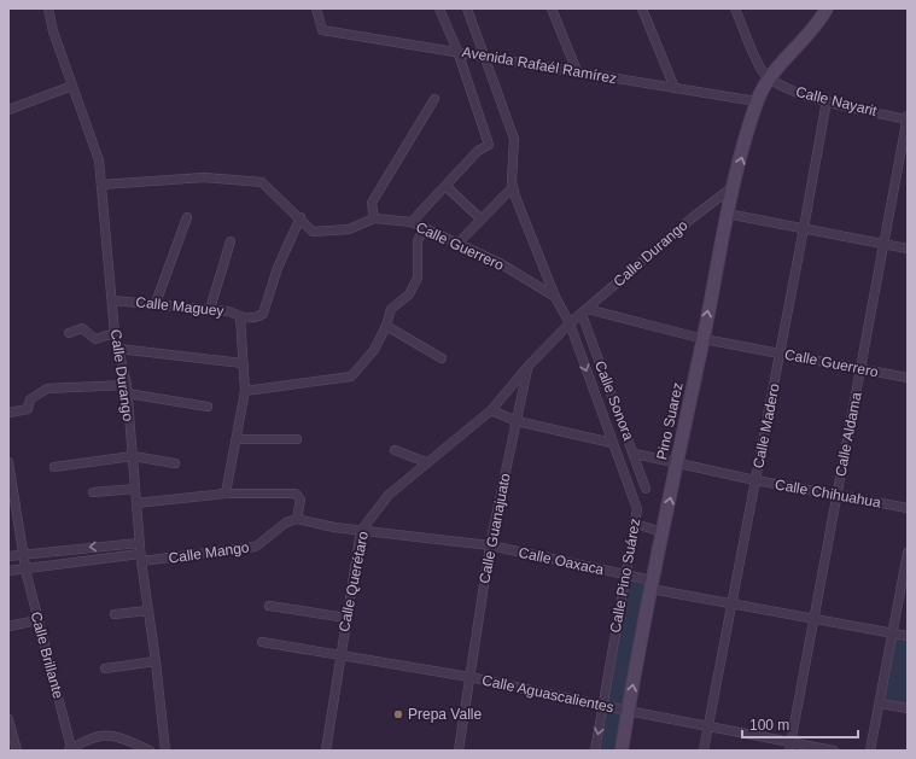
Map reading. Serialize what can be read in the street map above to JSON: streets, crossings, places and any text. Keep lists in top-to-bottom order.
{
  "streets": {
    "street": [
      "Avenida Rafaél Ramírez",
      "Calle Nayarit",
      "Calle Guerrero",
      "Calle Durango",
      "Calle Maguey",
      "Calle Sonora",
      "Pino Suarez",
      "Calle Madero",
      "Calle Aldama",
      "Calle Chihuahua",
      "Calle Guanajuato",
      "Calle Mango",
      "Calle Oaxaca",
      "Calle Pino Suárez",
      "Calle Querétaro",
      "Calle Brillante",
      "Calle Aguascalientes"
    ]
  },
  "crossings": [
    ["Avenida Rafaél Ramírez", "Pino Suarez"],
    ["Calle Nayarit", "Pino Suarez"],
    ["Calle Nayarit", "Calle Madero"],
    ["Calle Nayarit", "Calle Aldama"],
    ["Calle Guerrero", "Calle Durango"],
    ["Calle Guerrero", "Calle Sonora"],
    ["Calle Guerrero", "Pino Suarez"],
    ["Calle Guerrero", "Calle Madero"],
    ["Calle Guerrero", "Calle Aldama"],
    ["Calle Durango", "Calle Maguey"],
    ["Calle Durango", "Calle Sonora"],
    ["Calle Durango", "Pino Suarez"],
    ["Calle Durango", "Calle Mango"],
    ["Calle Durango", "Calle Pino Suárez"],
    ["Calle Sonora", "Calle Chihuahua"],
    ["Pino Suarez", "Calle Chihuahua"],
    ["Pino Suarez", "Calle Oaxaca"],
    ["Pino Suarez", "Calle Aguascalientes"],
    ["Calle Madero", "Calle Chihuahua"],
    ["Calle Madero", "Calle Oaxaca"],
    ["Calle Madero", "Calle Aguascalientes"],
    ["Calle Aldama", "Calle Chihuahua"],
    ["Calle Aldama", "Calle Oaxaca"],
    ["Calle Aldama", "Calle Aguascalientes"],
    ["Calle Guanajuato", "Calle Oaxaca"],
    ["Calle Guanajuato", "Calle Querétaro"],
    ["Calle Guanajuato", "Calle Aguascalientes"],
    ["Calle Mango", "Calle Oaxaca"],
    ["Calle Mango", "Calle Brillante"],
    ["Calle Oaxaca", "Calle Pino Suárez"],
    ["Calle Oaxaca", "Calle Querétaro"],
    ["Calle Pino Suárez", "Calle Aguascalientes"],
    ["Calle Querétaro", "Calle Aguascalientes"]
  ],
  "one_way": ["Pino Suarez", "Calle Pino Suárez"],
  "places": ["Prepa Valle"],
  "scale_bar": "100 m"
}
